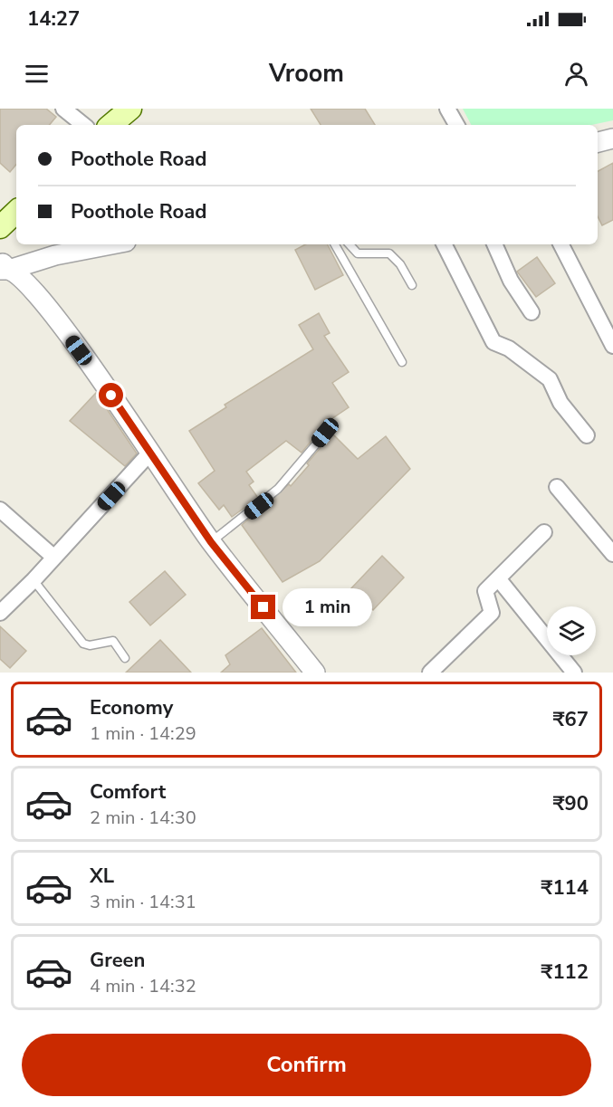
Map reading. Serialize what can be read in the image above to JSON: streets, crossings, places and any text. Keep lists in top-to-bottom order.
{
  "page": {
    "status": "14:27",
    "header": "Vroom",
    "banner": ["Poothole Road", "Poothole Road"],
    "bubble": "1 min",
    "list": [
      {
        "name": "Economy",
        "note": "1 min · 14:29",
        "value": "₹67"
      },
      {
        "name": "Comfort",
        "note": "2 min · 14:30",
        "value": "₹90"
      },
      {
        "name": "XL",
        "note": "3 min · 14:31",
        "value": "₹114"
      },
      {
        "name": "Green",
        "note": "4 min · 14:32",
        "value": "₹112"
      }
    ],
    "buttons": "Confirm"
  }
}
